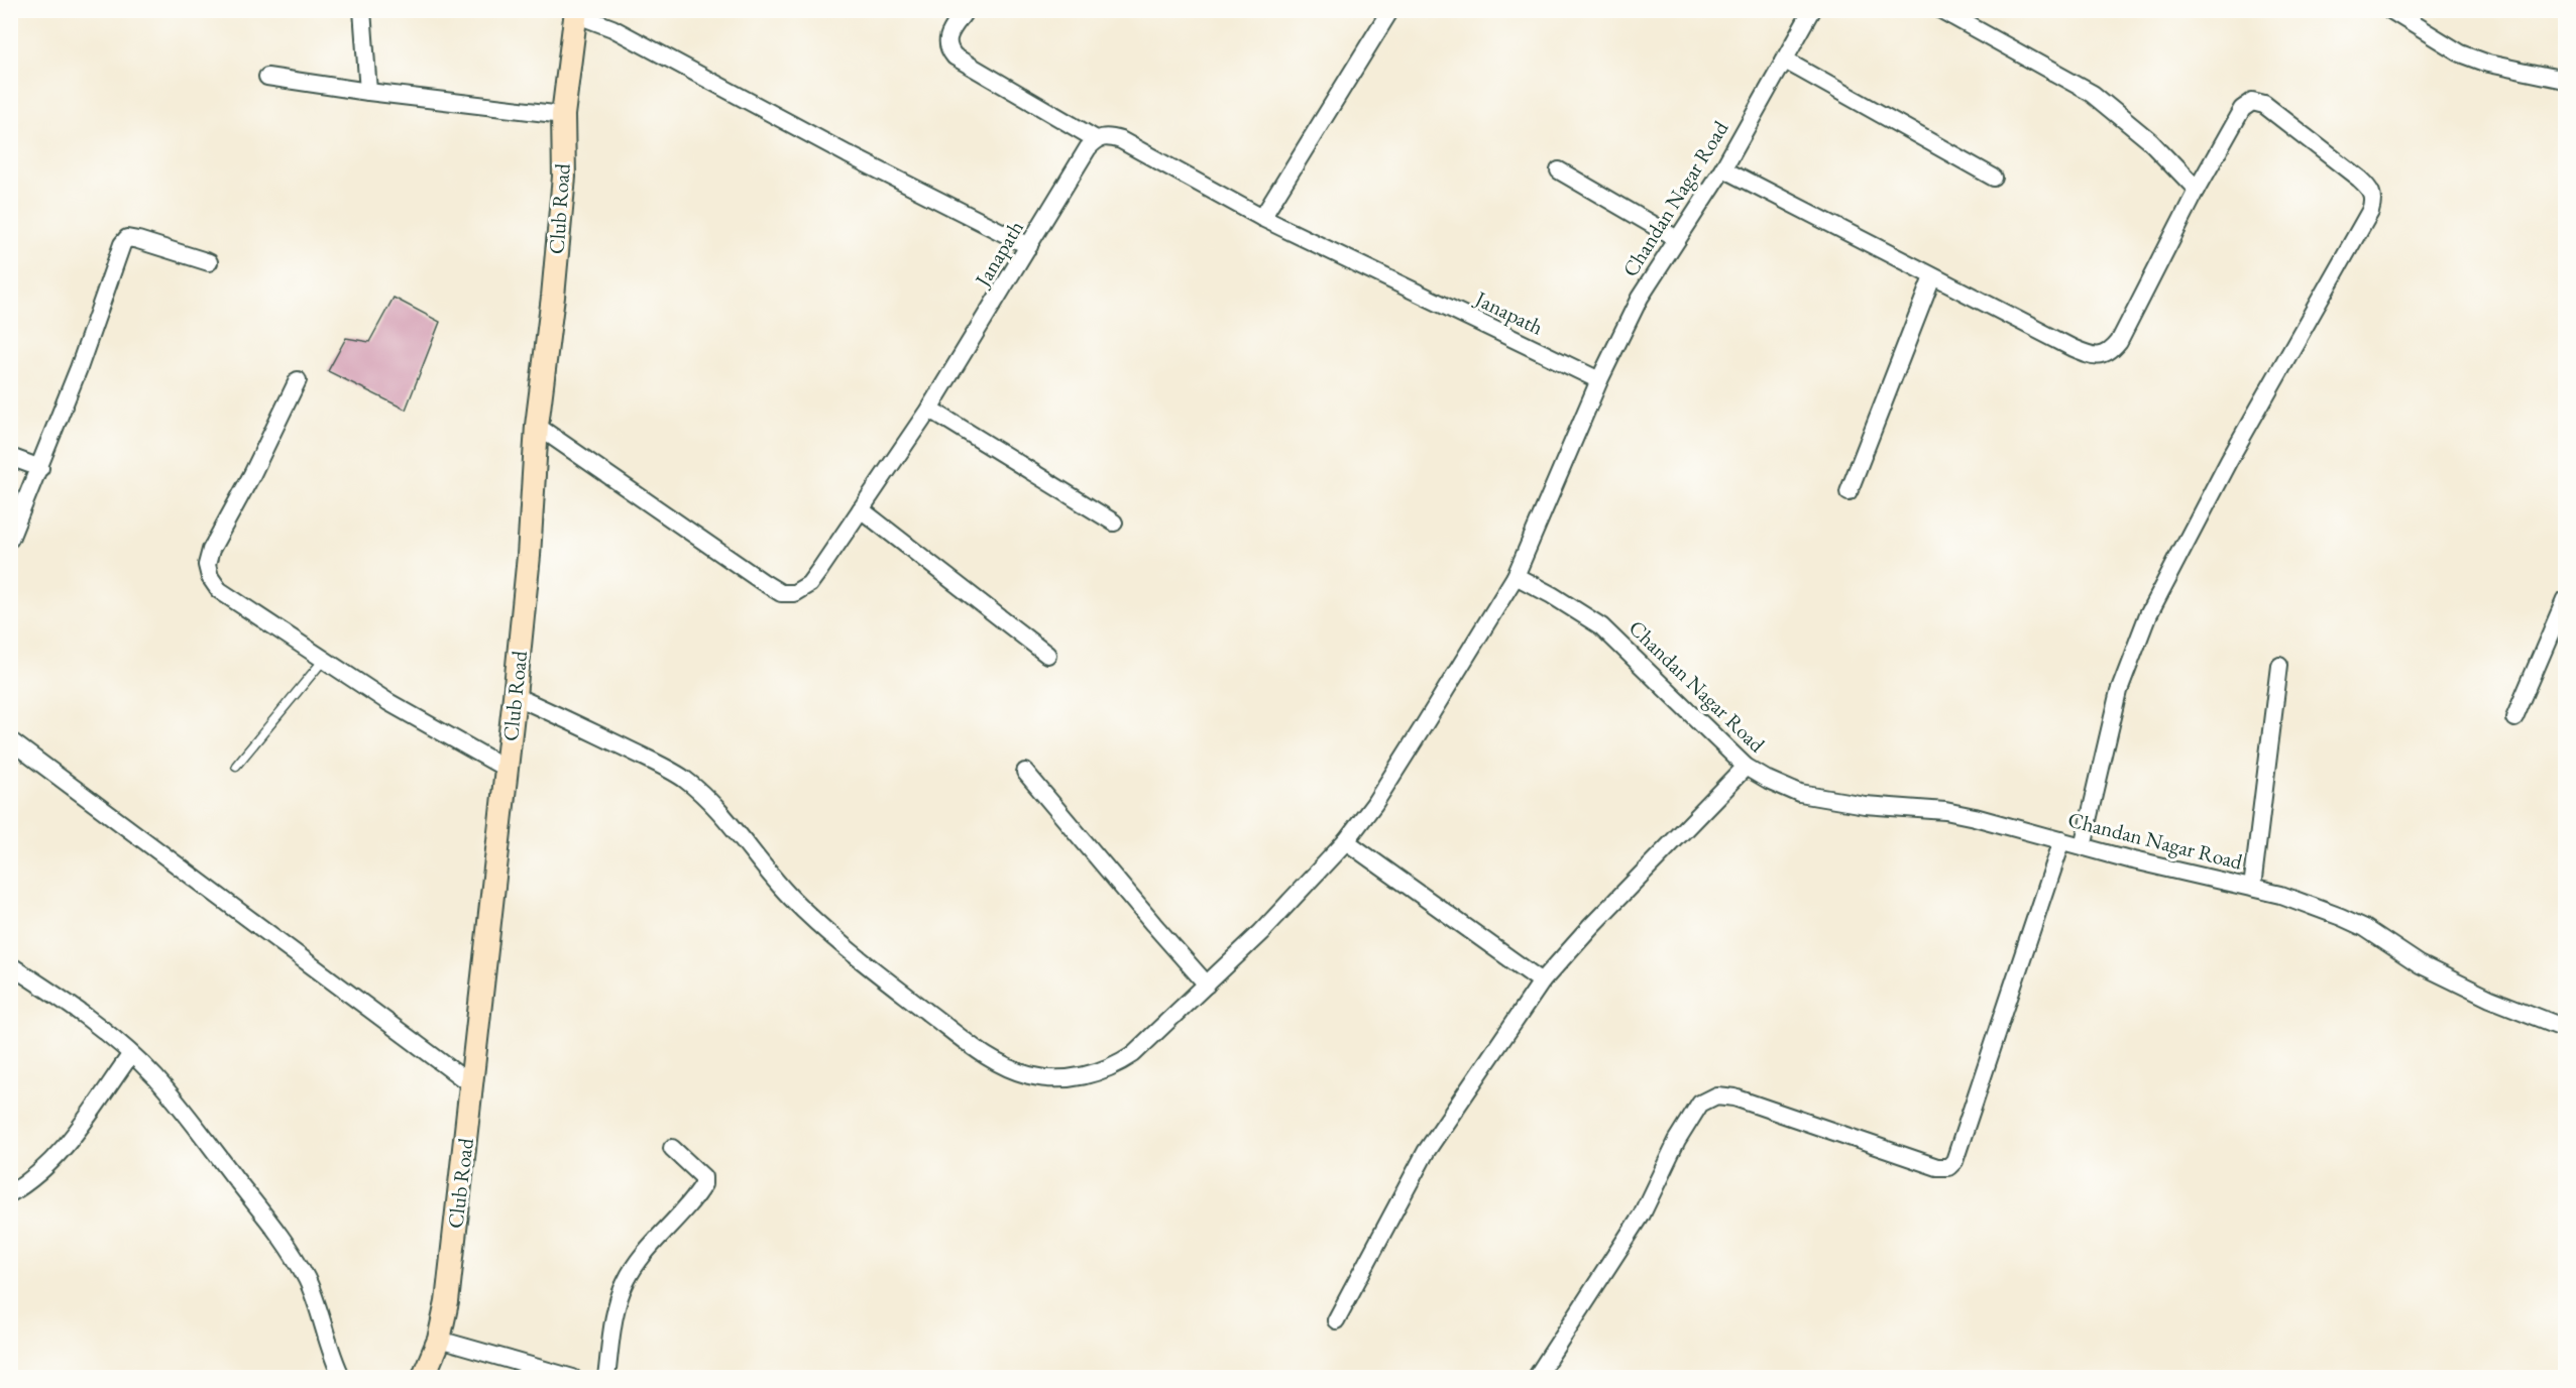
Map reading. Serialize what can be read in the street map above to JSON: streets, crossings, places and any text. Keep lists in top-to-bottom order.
{
  "streets": {
    "street": ["Chandan Nagar Road", "Club Road", "Janapath"]
  },
  "crossings": [
    ["Chandan Nagar Road", "Janapath"],
    ["Club Road", "Janapath"]
  ]
}
